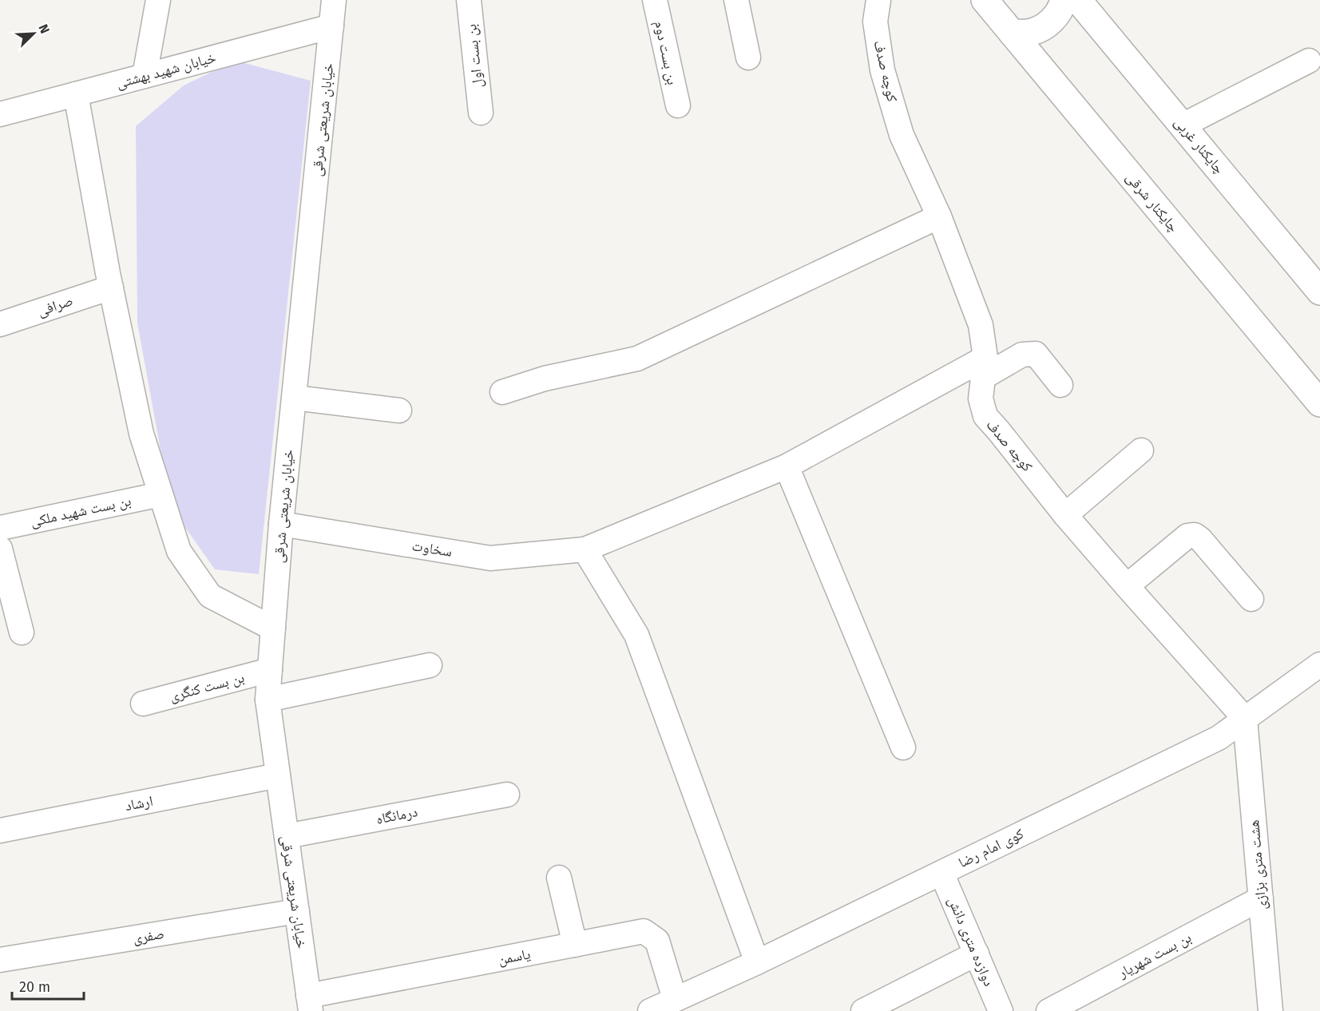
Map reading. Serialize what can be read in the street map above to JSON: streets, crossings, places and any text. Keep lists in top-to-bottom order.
{
  "streets": {
    "main road": ["چایکنار غربی", "چایکنار شرقی"],
    "street": [
      "بن بست دوم",
      "بن بست اول",
      "خیابان شهید بهشتی",
      "کوچه صدف",
      "خیابان شریعتی شرقی",
      "صرافی",
      "بن بست شهید ملکی",
      "سخاوت",
      "بن بست کنگری",
      "ارشاد",
      "درمانگاه",
      "کوی امام رضا",
      "هشت متری بزازی",
      "صفری",
      "دوازده متری دانش",
      "بن بست شهریار",
      "یاسمن"
    ]
  },
  "crossings": [
    ["خیابان شهید بهشتی", "خیابان شریعتی شرقی"],
    ["کوچه صدف", "سخاوت"],
    ["کوچه صدف", "کوی امام رضا"],
    ["کوچه صدف", "هشت متری بزازی"],
    ["خیابان شریعتی شرقی", "سخاوت"],
    ["خیابان شریعتی شرقی", "بن بست کنگری"],
    ["خیابان شریعتی شرقی", "ارشاد"],
    ["خیابان شریعتی شرقی", "درمانگاه"],
    ["خیابان شریعتی شرقی", "صفری"],
    ["خیابان شریعتی شرقی", "یاسمن"],
    ["کوی امام رضا", "هشت متری بزازی"],
    ["کوی امام رضا", "دوازده متری دانش"],
    ["کوی امام رضا", "یاسمن"],
    ["هشت متری بزازی", "بن بست شهریار"]
  ],
  "scale_bar": "20 m",
  "north": "top right"
}
